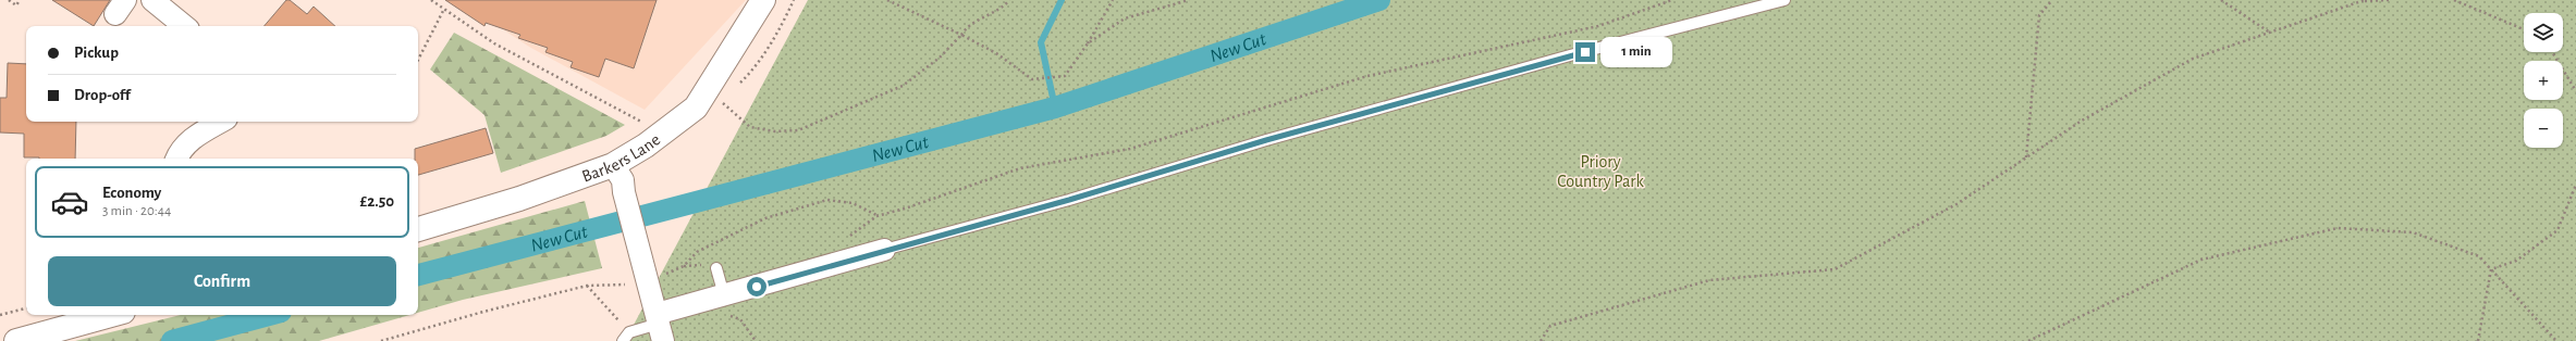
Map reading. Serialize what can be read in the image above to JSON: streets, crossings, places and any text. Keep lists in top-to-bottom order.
{
  "streets": {
    "street": ["Barkers Lane"]
  },
  "water": ["New Cut"],
  "parks": ["Priory Country Park"],
  "page": {
    "map_buttons": ["+", "−"],
    "banner": ["Pickup", "Drop-off"],
    "bubble": "1 min",
    "list": [
      {
        "name": "Economy",
        "note": "3 min · 20:44",
        "value": "£2.50"
      }
    ],
    "buttons": "Confirm"
  }
}
